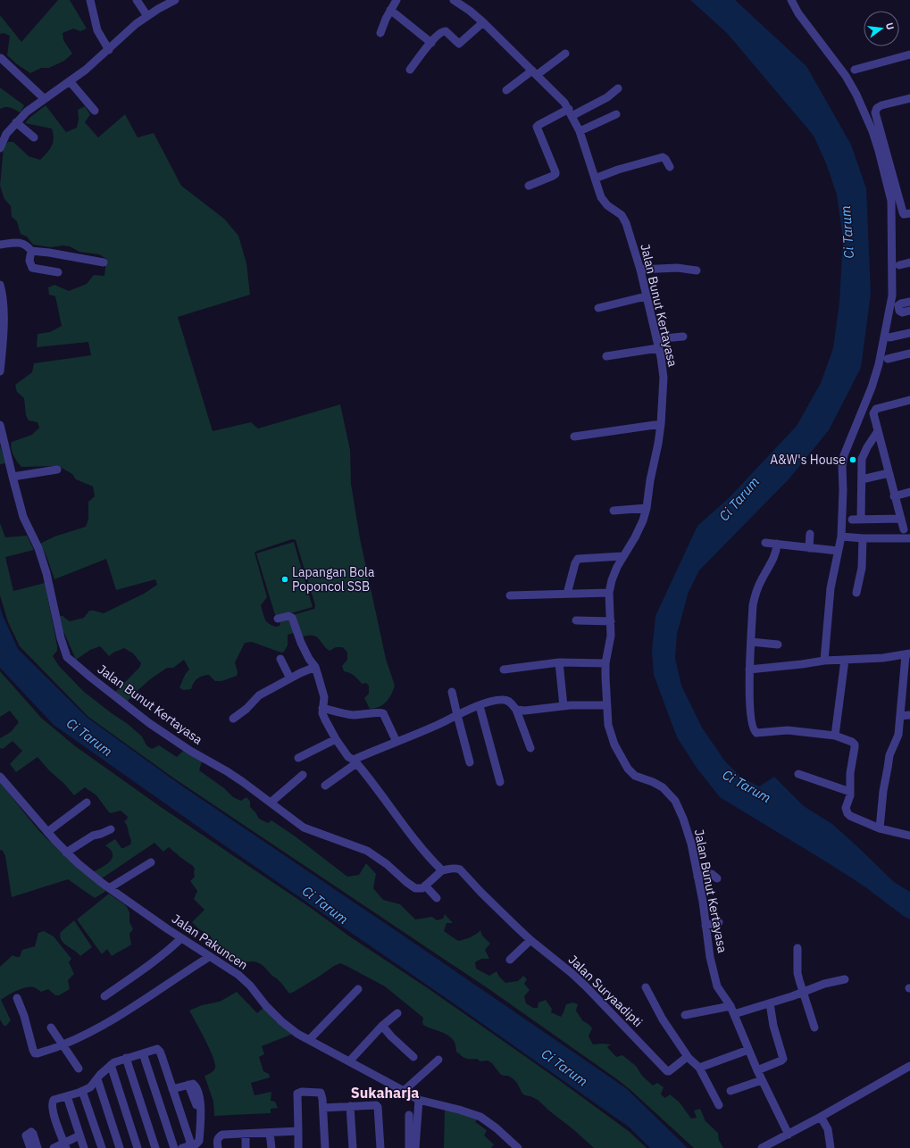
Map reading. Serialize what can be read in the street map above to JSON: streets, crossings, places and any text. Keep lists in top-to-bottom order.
{
  "streets": {
    "street": ["Jalan Bunut Kertayasa", "Jalan Pakuncen", "Jalan Suryaadipti"]
  },
  "districts": ["Sukaharja"],
  "water": ["Ci Tarum"],
  "places": ["A&W's House", "Lapangan Bola Poponcol SSB"],
  "north": "right"
}
